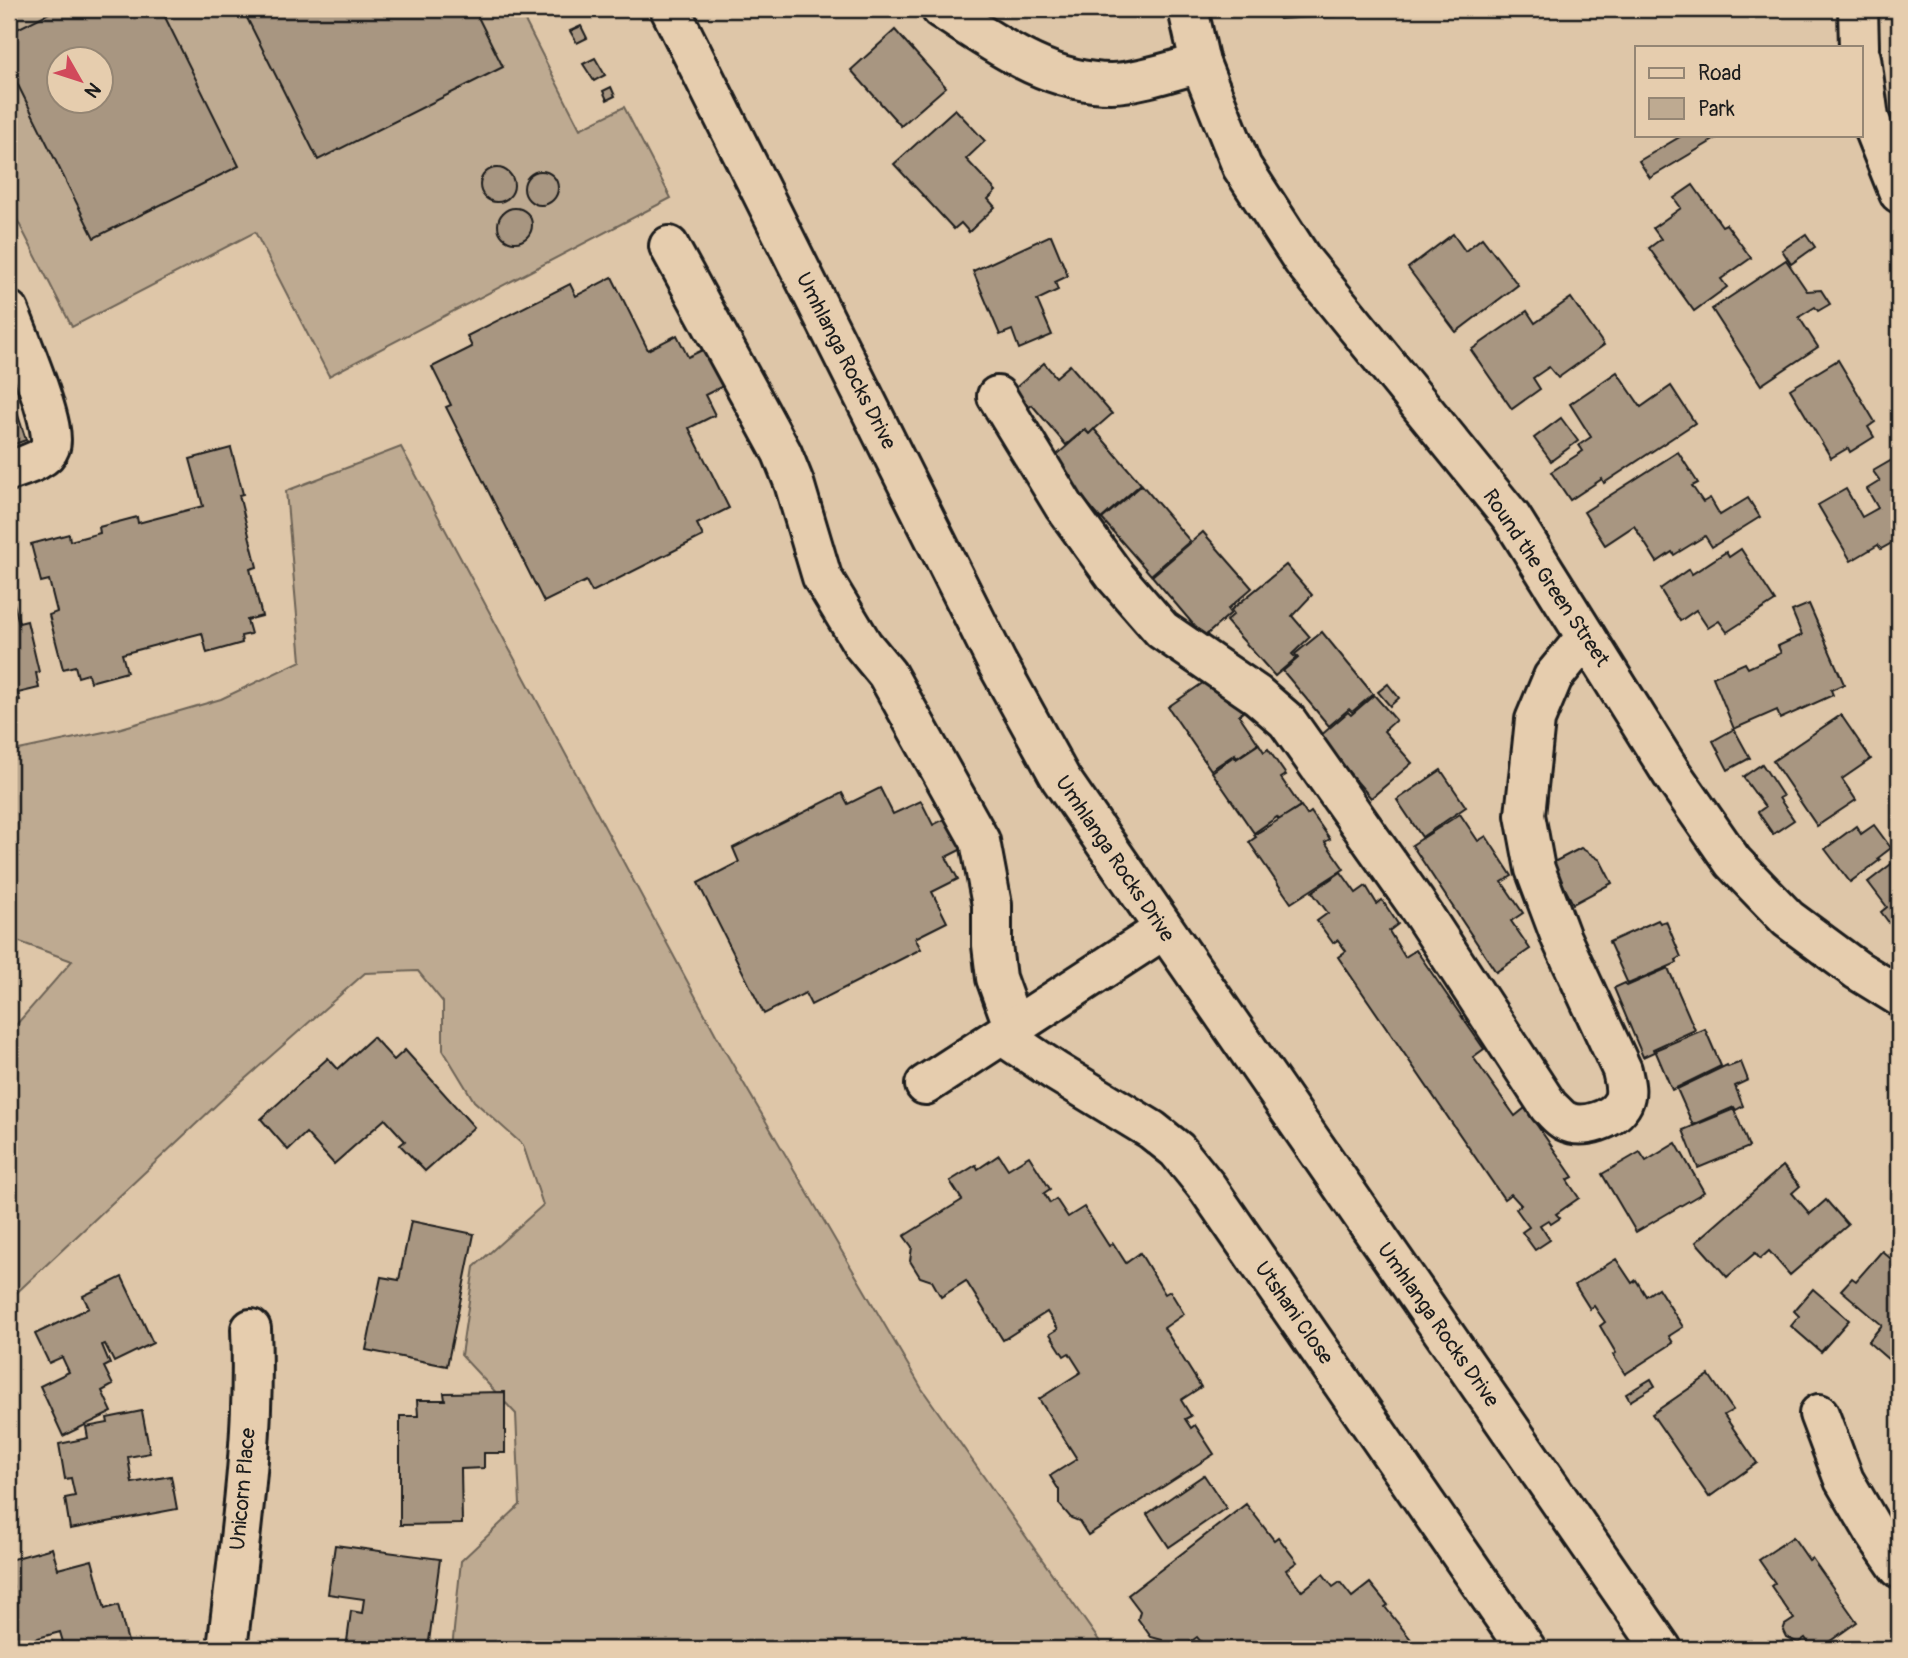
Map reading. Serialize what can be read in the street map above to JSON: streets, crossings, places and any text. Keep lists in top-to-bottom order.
{
  "streets": {
    "street": [
      "Umhlanga Rocks Drive",
      "Round the Green Street",
      "Utshani Close",
      "Unicorn Place"
    ]
  },
  "legend": ["Road", "Park"],
  "north": "bottom right"
}
